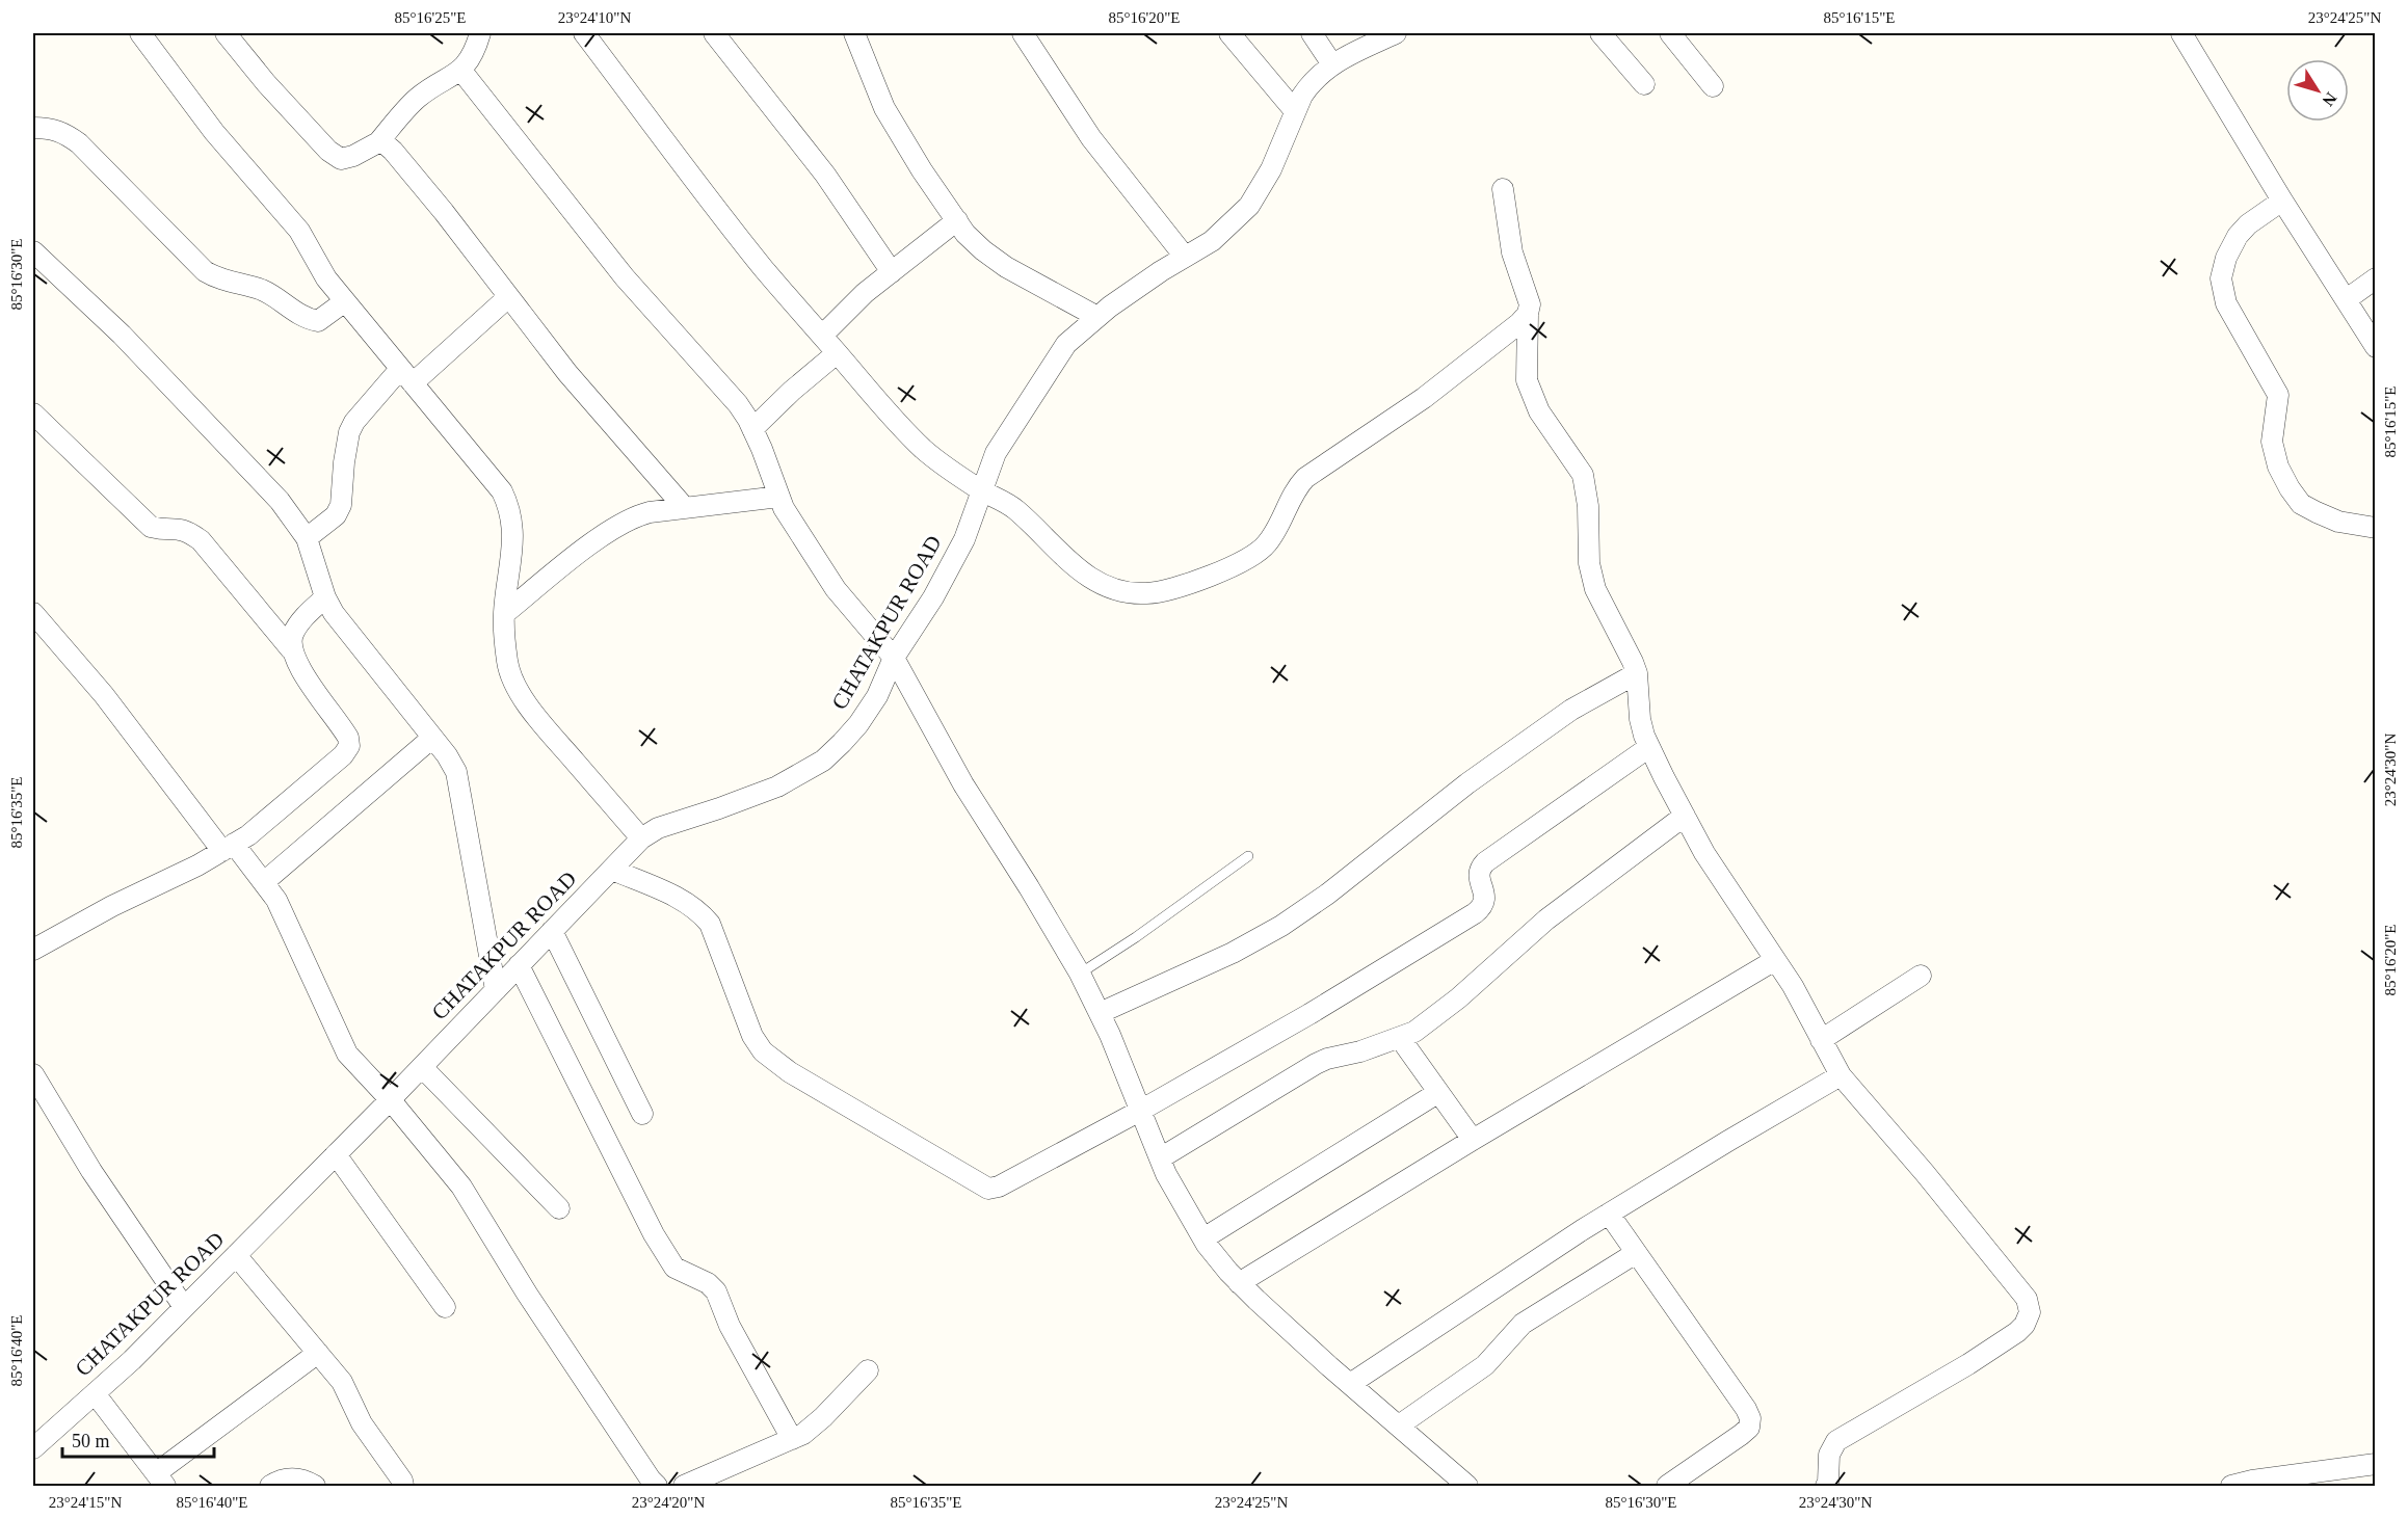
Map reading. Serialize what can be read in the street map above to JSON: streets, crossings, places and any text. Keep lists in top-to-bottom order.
{
  "streets": {
    "street": ["CHATAKPUR ROAD"]
  },
  "scale_bar": "50 m",
  "north": "bottom right",
  "coordinates": [
    "85°16'25\"E",
    "23°24'10\"N",
    "85°16'20\"E",
    "85°16'15\"E",
    "23°24'25\"N",
    "85°16'30\"E",
    "23°24'30\"N",
    "85°16'35\"E",
    "85°16'40\"E",
    "23°24'15\"N",
    "23°24'20\"N"
  ]
}
